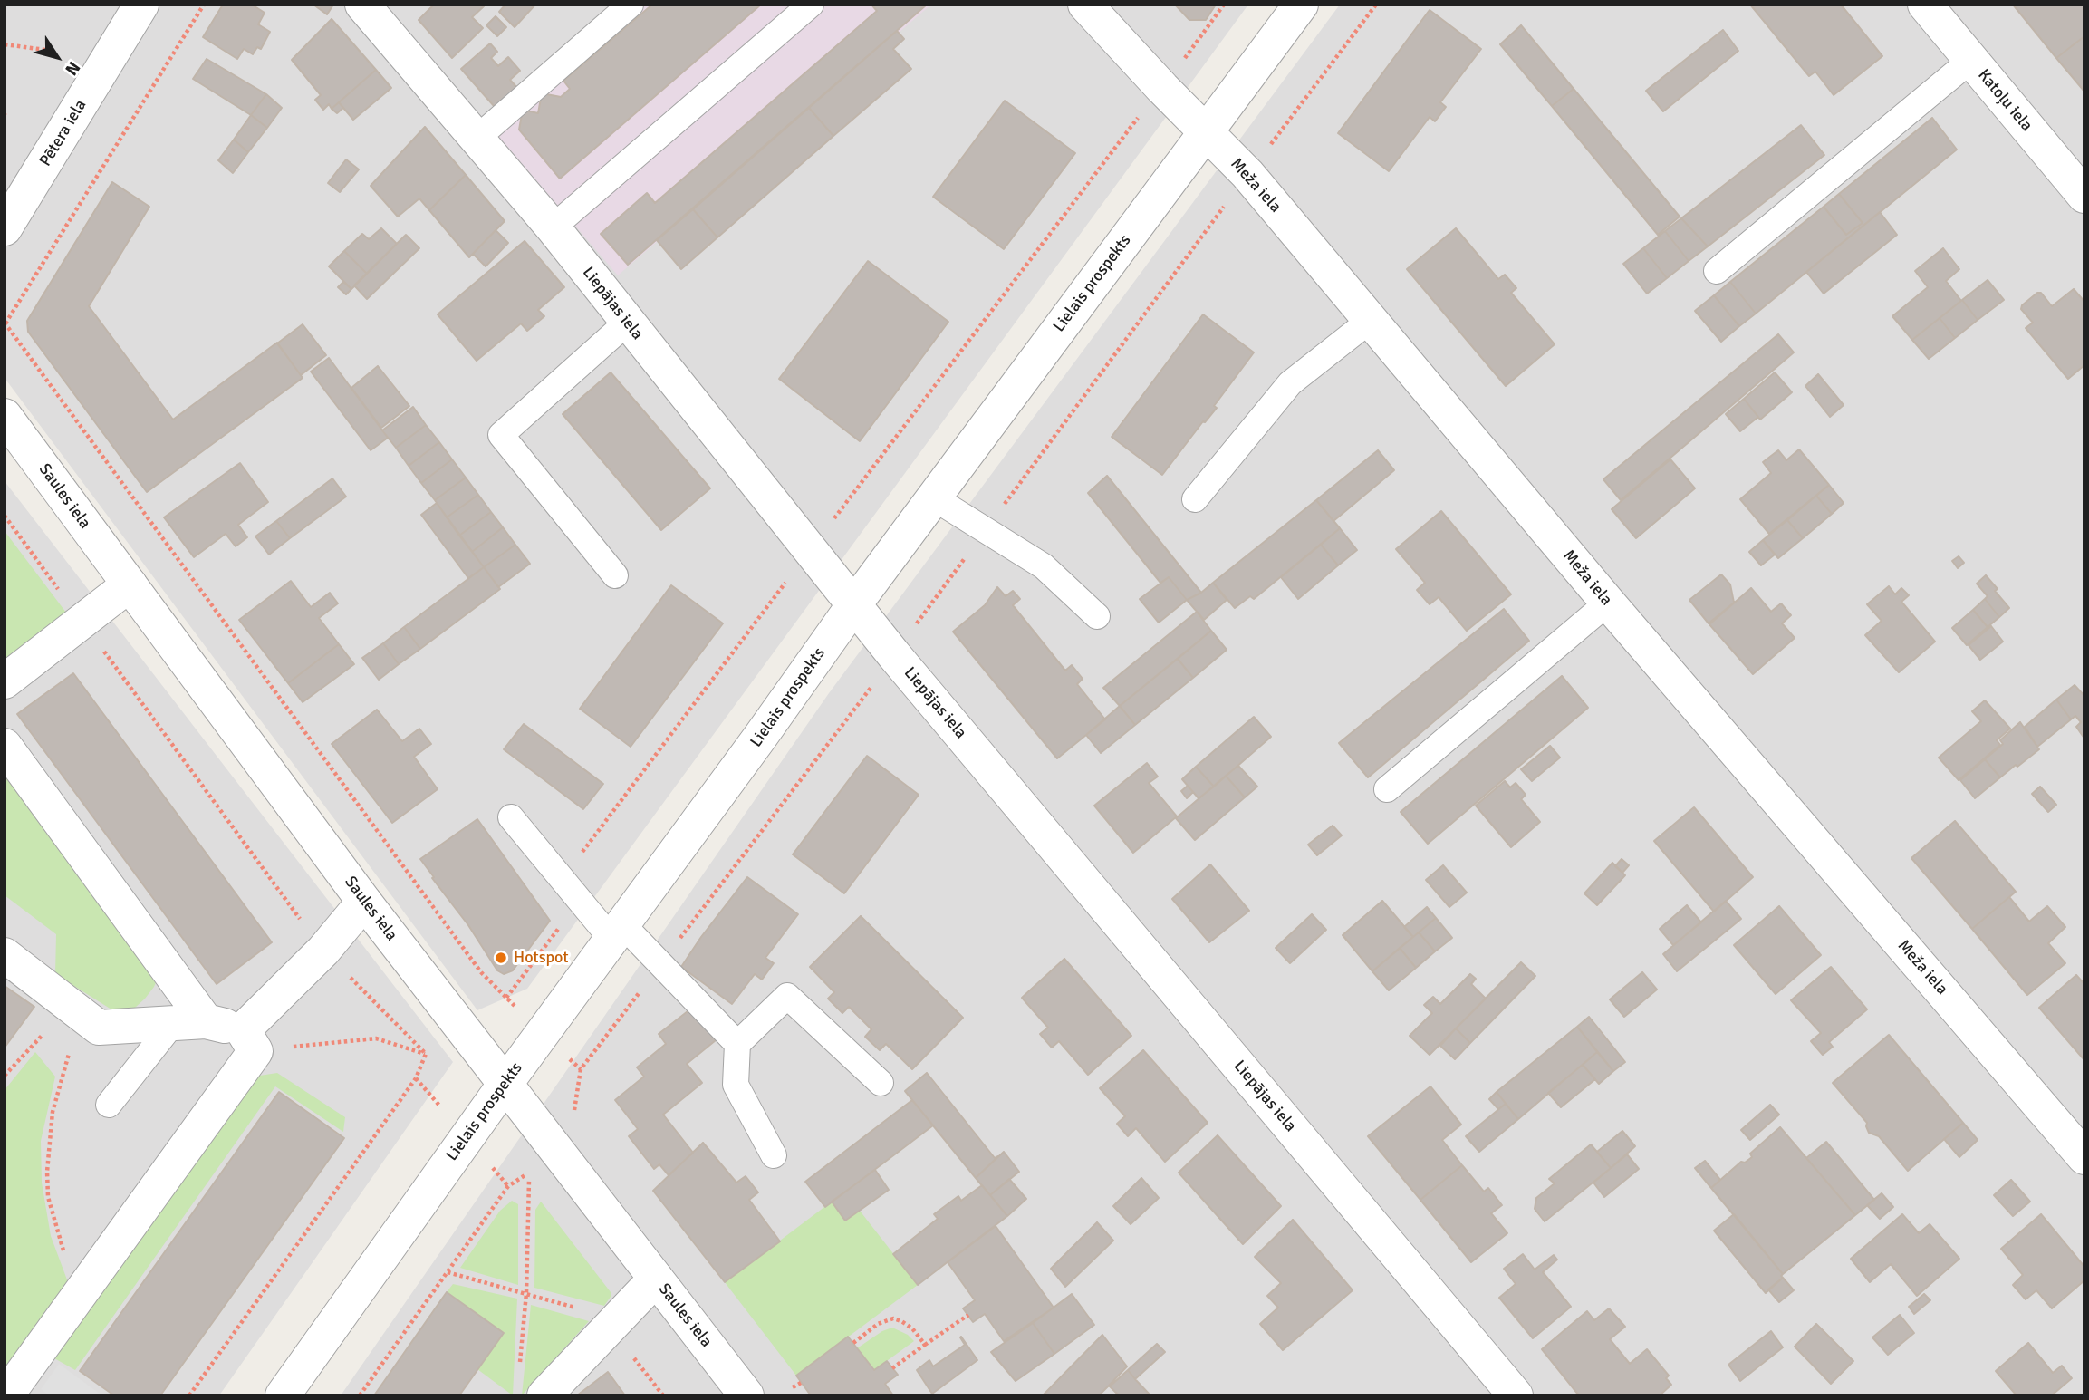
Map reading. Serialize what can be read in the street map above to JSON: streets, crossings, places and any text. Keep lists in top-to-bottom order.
{
  "streets": {
    "street": [
      "Katoļu iela",
      "Pētera iela",
      "Meža iela",
      "Lielais prospekts",
      "Liepājas iela",
      "Saules iela"
    ]
  },
  "crossings": [
    ["Meža iela", "Lielais prospekts"],
    ["Lielais prospekts", "Liepājas iela"],
    ["Lielais prospekts", "Saules iela"]
  ],
  "places": ["Hotspot"],
  "north": "bottom right"
}
